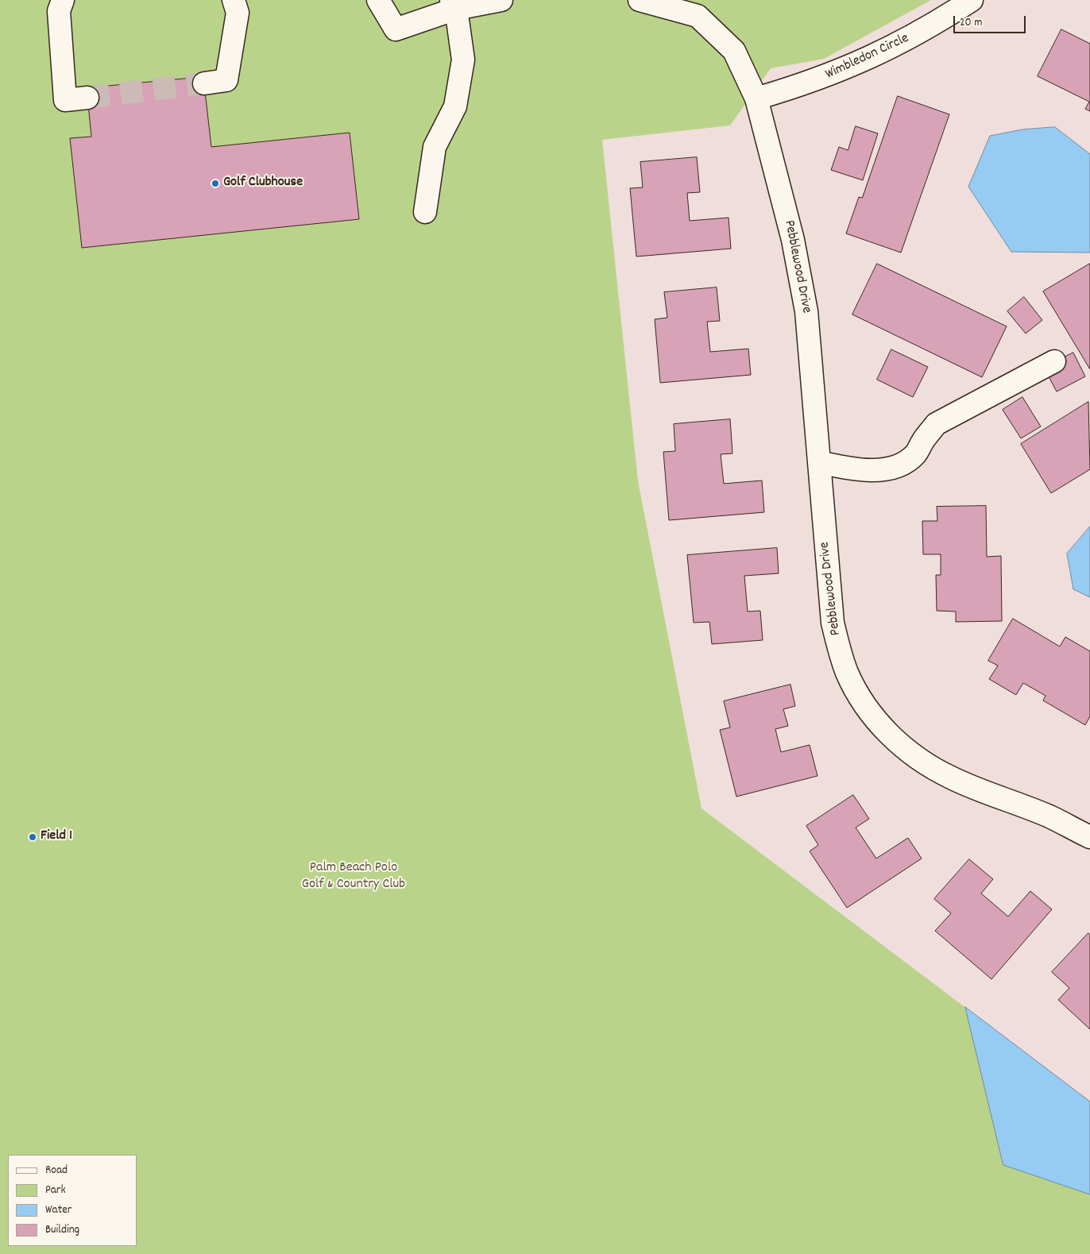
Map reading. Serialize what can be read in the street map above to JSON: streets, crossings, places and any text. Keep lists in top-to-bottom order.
{
  "streets": {
    "street": ["Wimbledon Circle", "Pebblewood Drive"]
  },
  "crossings": [
    ["Wimbledon Circle", "Pebblewood Drive"]
  ],
  "parks": ["Palm Beach Polo Golf & Country Club"],
  "places": ["Golf Clubhouse", "Field 1"],
  "legend": [
    "Road",
    "Park",
    "Water",
    "Building"
  ],
  "scale_bar": "20 m"
}
